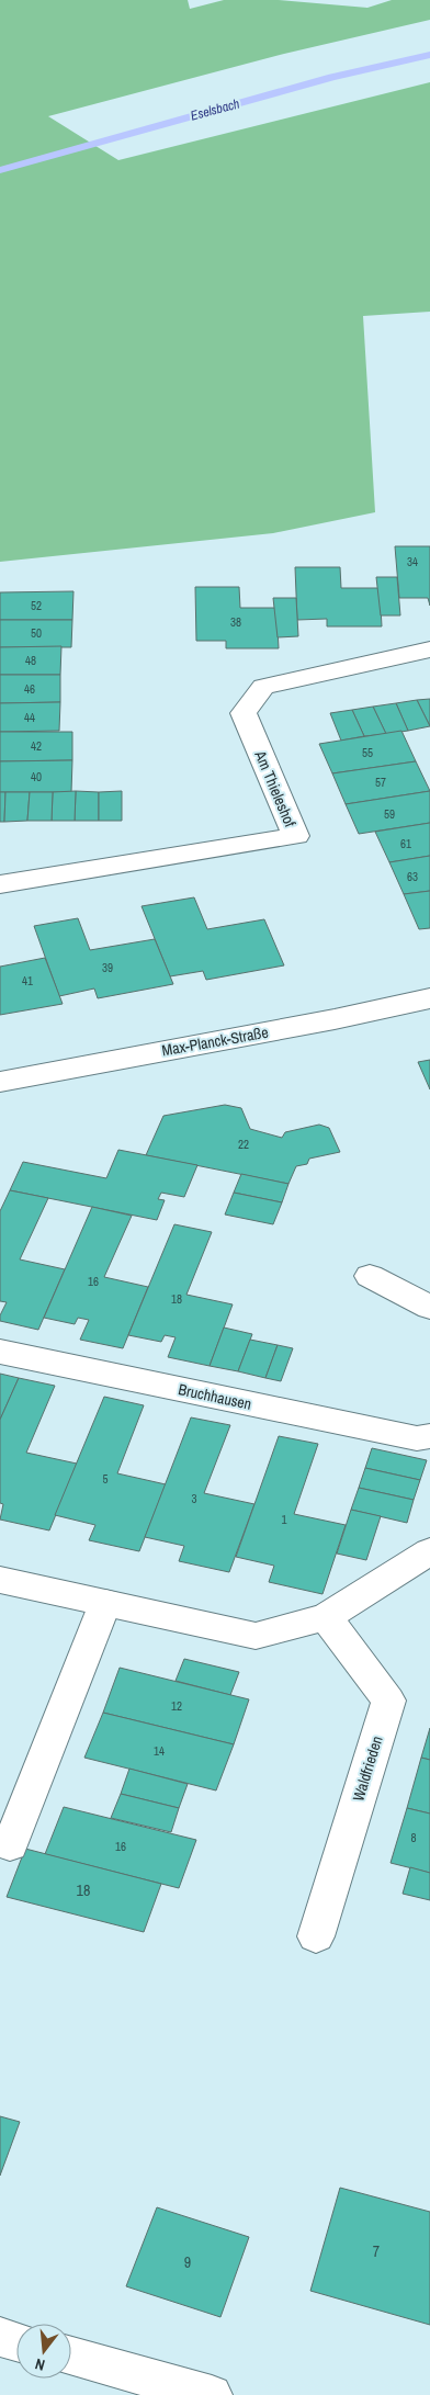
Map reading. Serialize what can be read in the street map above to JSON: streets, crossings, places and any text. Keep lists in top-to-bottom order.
{
  "streets": {
    "street": [
      "Am Thieleshof",
      "Max-Planck-Straße",
      "Bruchhausen",
      "Waldfrieden"
    ]
  },
  "water": ["Eselsbach"],
  "house_numbers": [
    "34",
    "52",
    "38",
    "50",
    "48",
    "46",
    "44",
    "42",
    "55",
    "40",
    "57",
    "59",
    "61",
    "63",
    "39",
    "41",
    "22",
    "16",
    "18",
    "5",
    "3",
    "1",
    "12",
    "14",
    "8",
    "16",
    "18",
    "7",
    "9"
  ],
  "north": "bottom"
}
